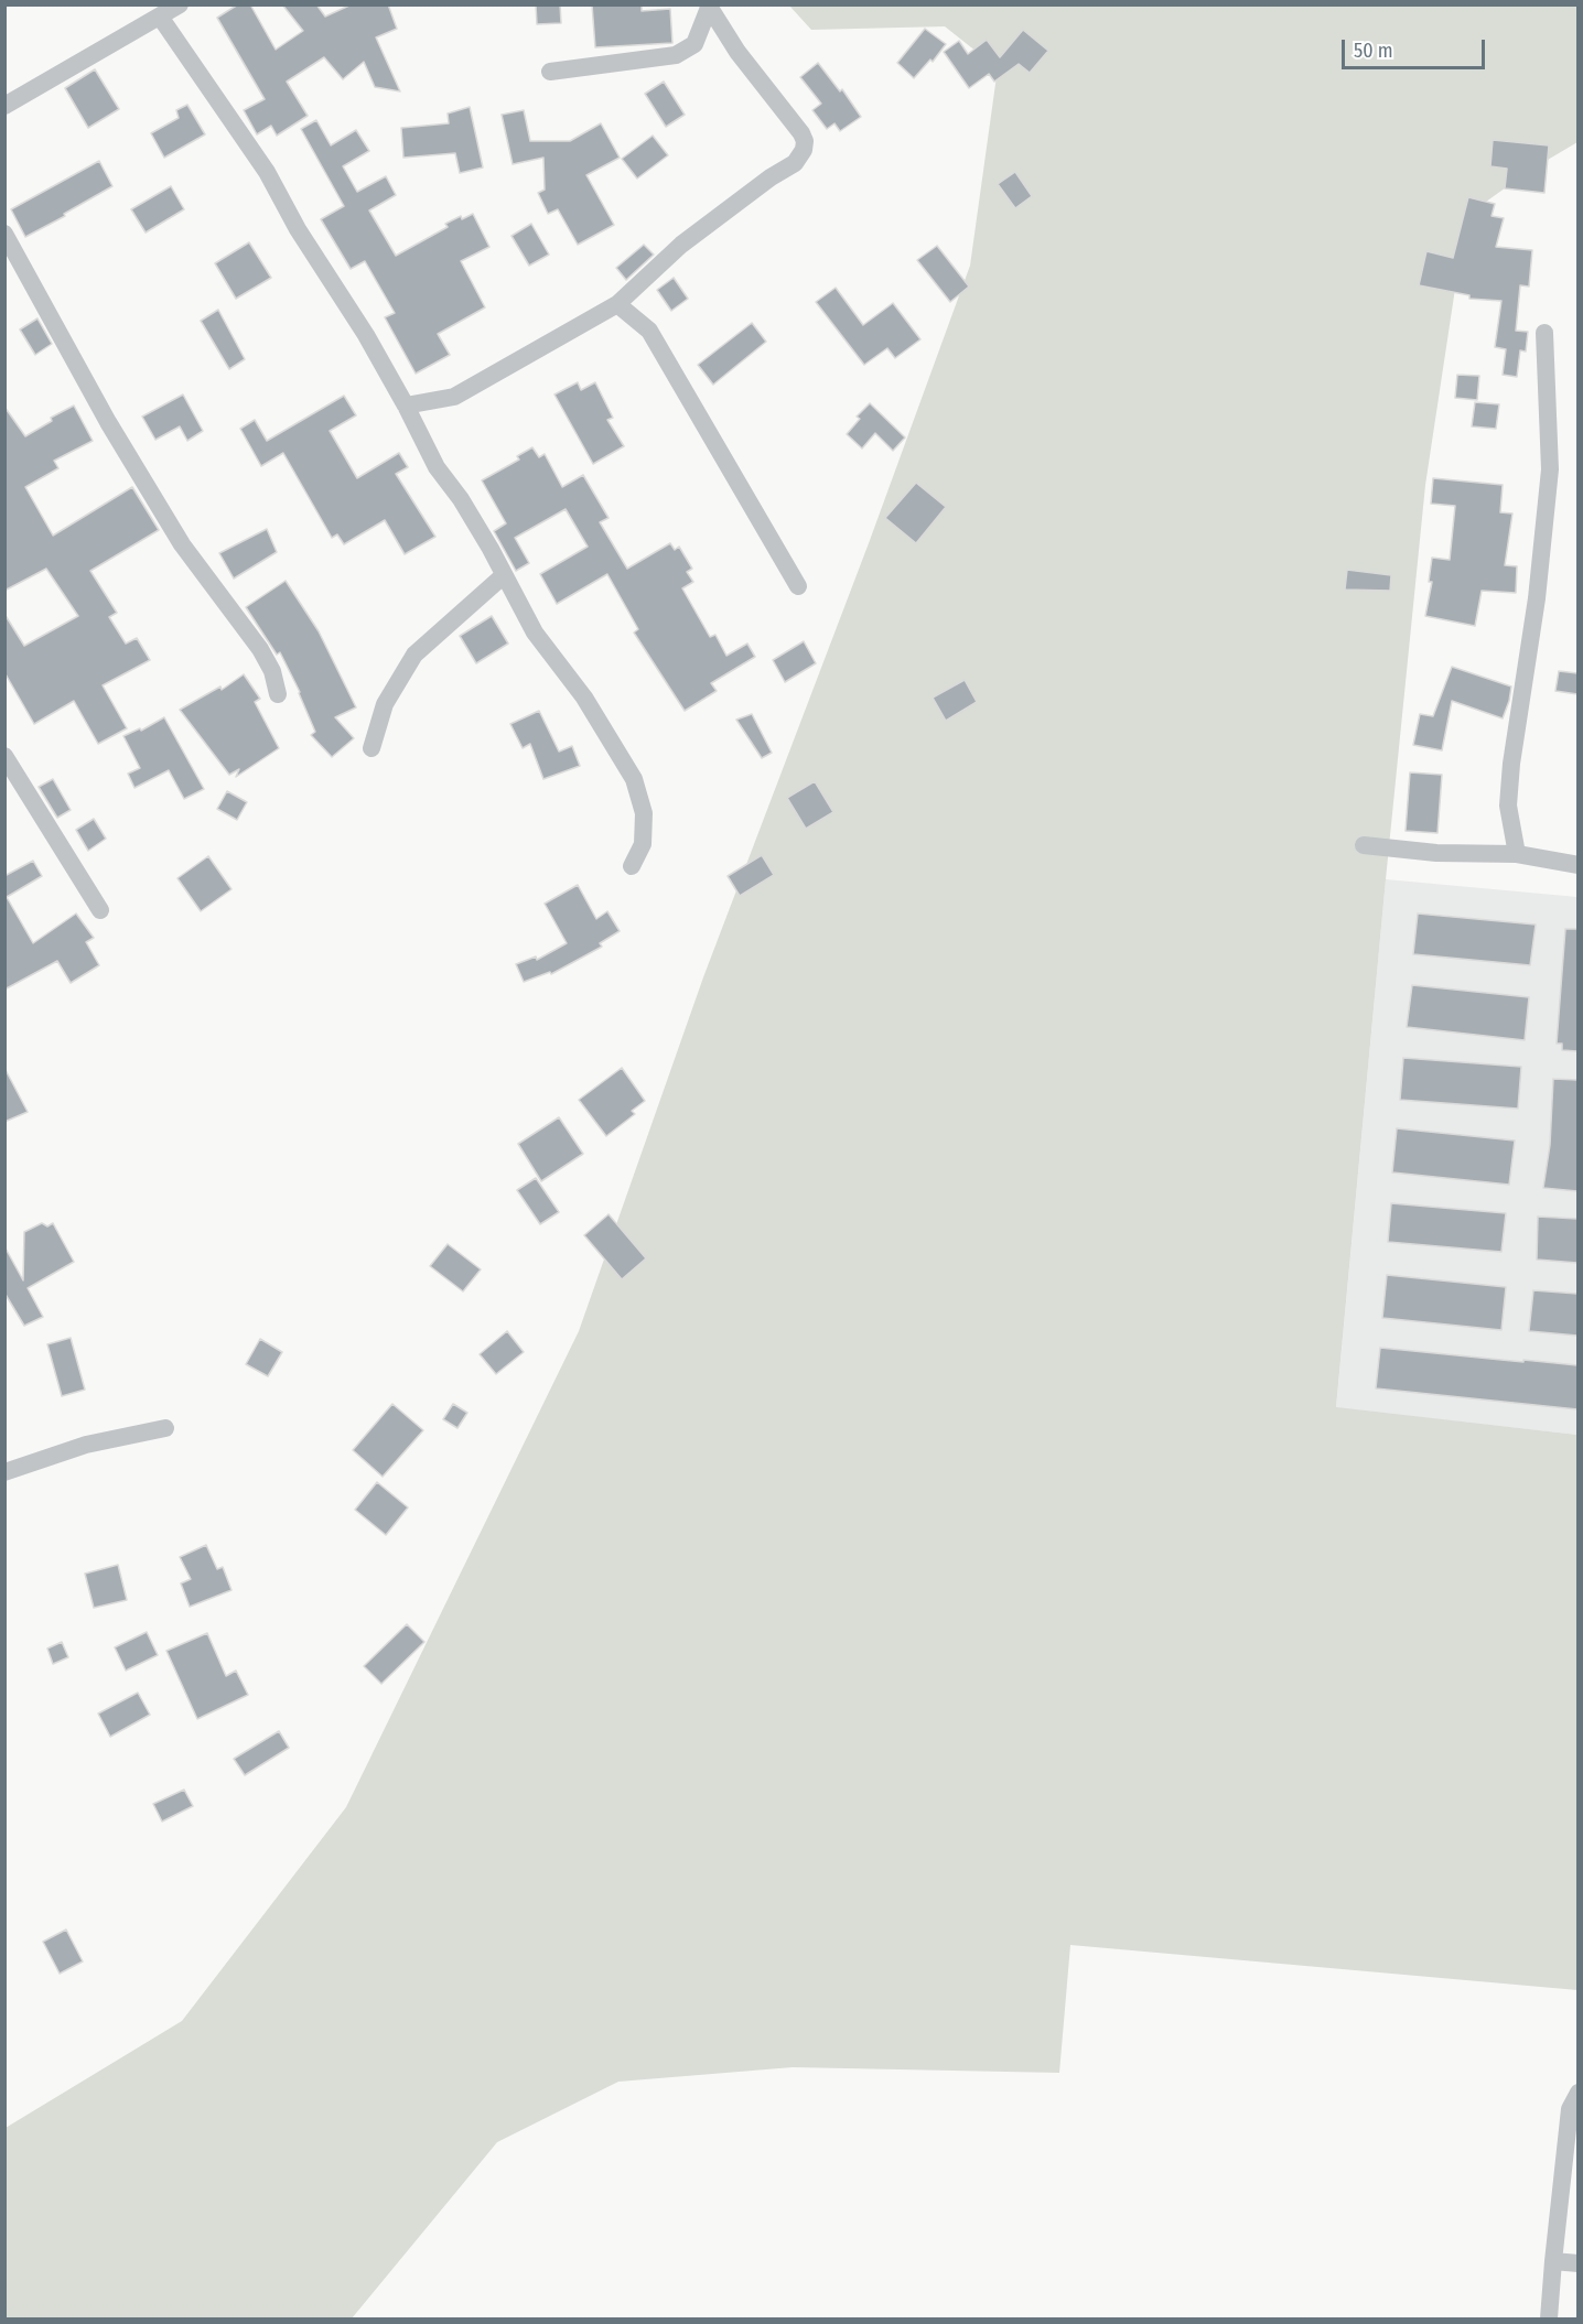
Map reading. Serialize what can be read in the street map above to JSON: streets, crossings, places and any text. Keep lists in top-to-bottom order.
{
  "scale_bar": "50 m"
}
